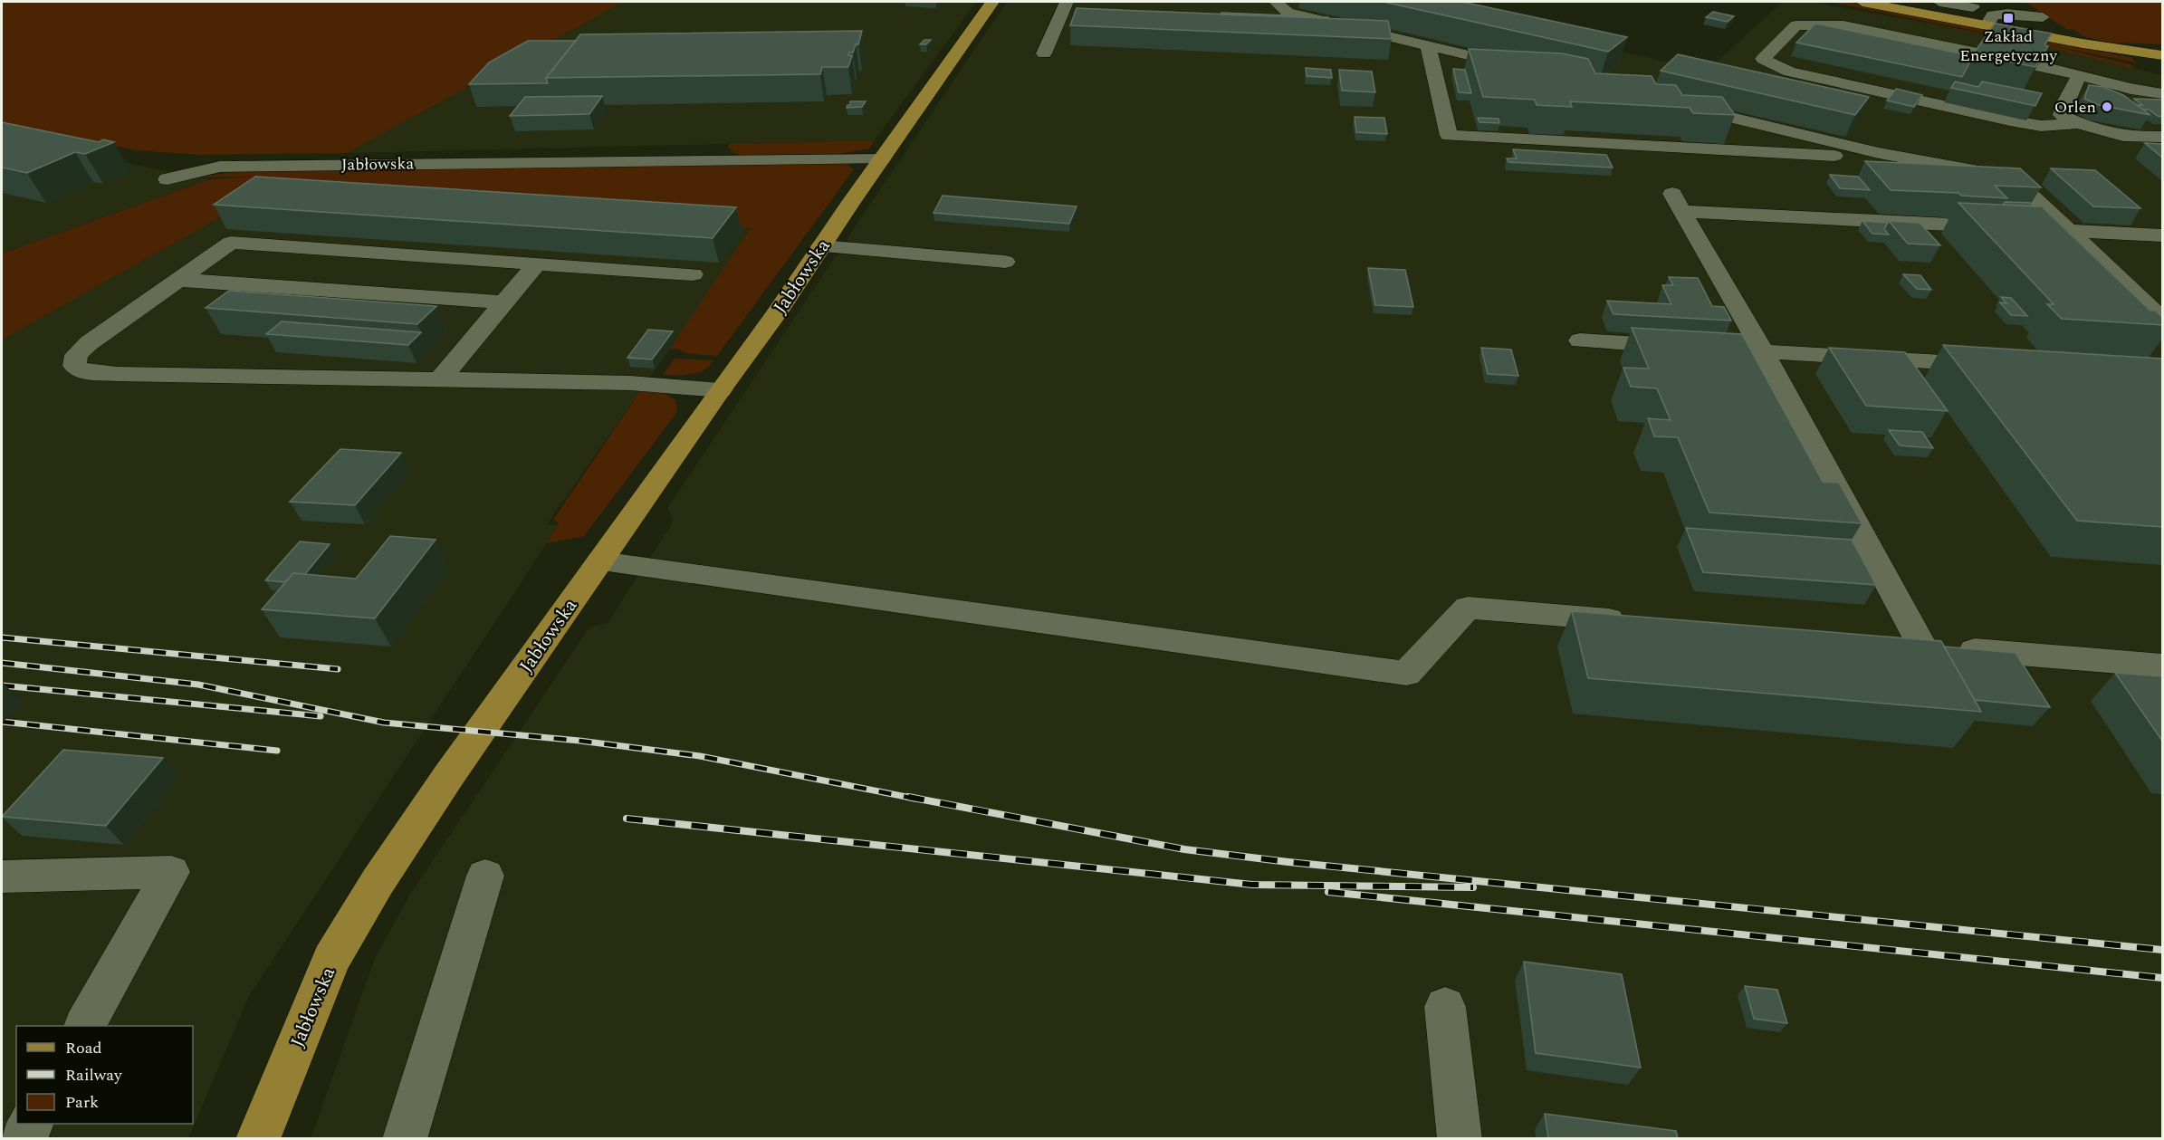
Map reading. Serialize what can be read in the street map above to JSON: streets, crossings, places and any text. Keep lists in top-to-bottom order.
{
  "streets": {
    "main road": ["Jabłowska"]
  },
  "places": {
    "transit": ["Zakład Energetyczny"],
    "other": ["Orlen"]
  },
  "legend": ["Road", "Railway", "Park"]
}
